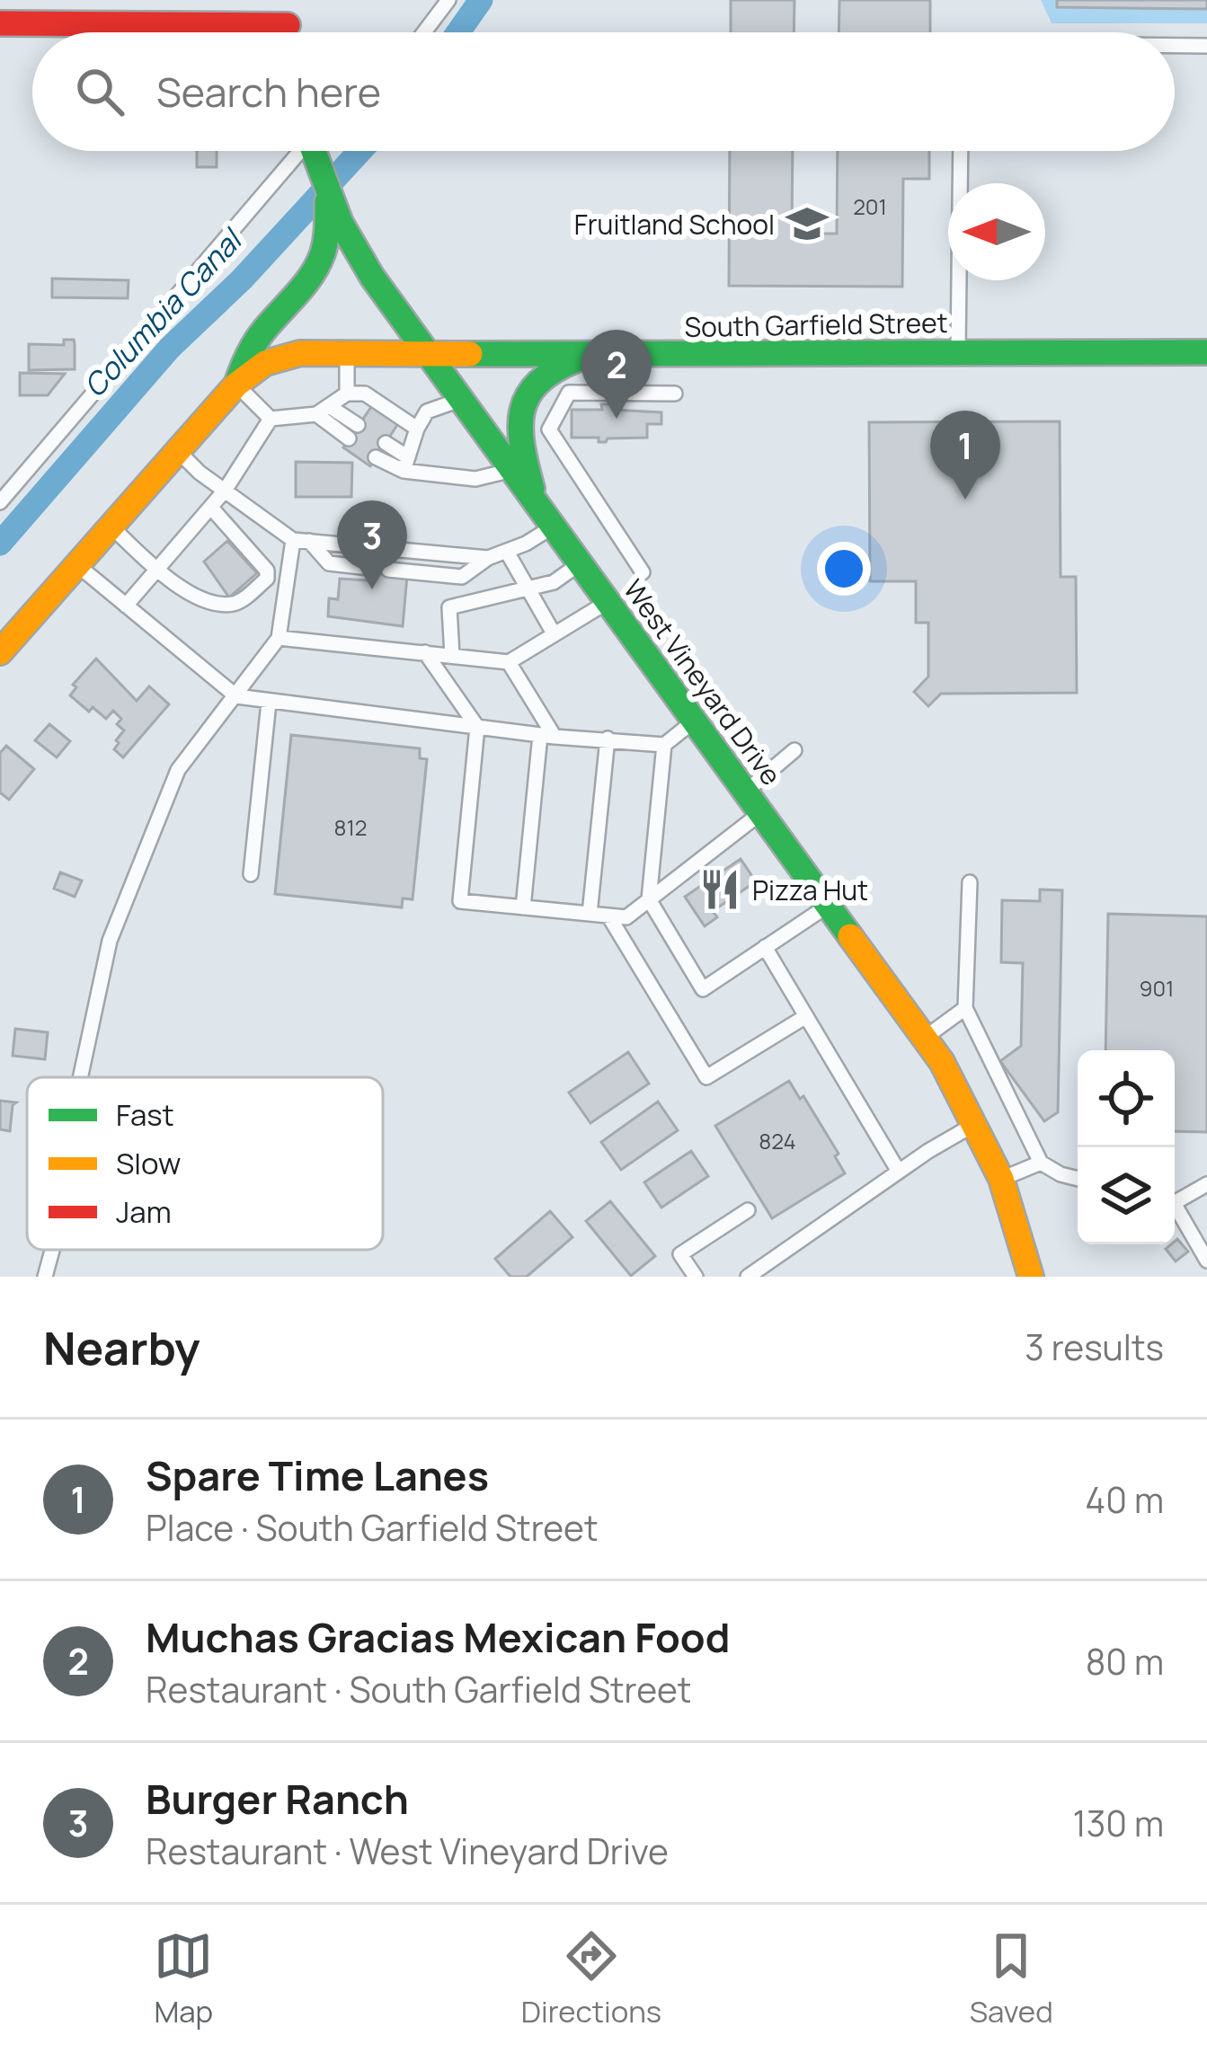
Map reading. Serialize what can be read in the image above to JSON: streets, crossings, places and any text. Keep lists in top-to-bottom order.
{
  "streets": {
    "main road": ["South Garfield Street", "West Vineyard Drive"]
  },
  "crossings": [
    ["South Garfield Street", "West Vineyard Drive"]
  ],
  "water": ["Columbia Canal"],
  "places": {
    "school or university": ["Fruitland School"],
    "restaurant": ["Pizza Hut"]
  },
  "house_numbers": [
    "201",
    "812",
    "901",
    "824"
  ],
  "legend": ["Fast", "Slow", "Jam"],
  "north": "left",
  "page": {
    "search": "Search here",
    "pins": ["2", "1", "3"],
    "heading": ["Nearby", "3 results"],
    "list": [
      {
        "mark": "1",
        "name": "Spare Time Lanes",
        "note": "Place · South Garfield Street",
        "value": "40 m"
      },
      {
        "mark": "2",
        "name": "Muchas Gracias Mexican Food",
        "note": "Restaurant · South Garfield Street",
        "value": "80 m"
      },
      {
        "mark": "3",
        "name": "Burger Ranch",
        "note": "Restaurant · West Vineyard Drive",
        "value": "130 m"
      }
    ],
    "nav": ["Map", "Directions", "Saved"]
  }
}
